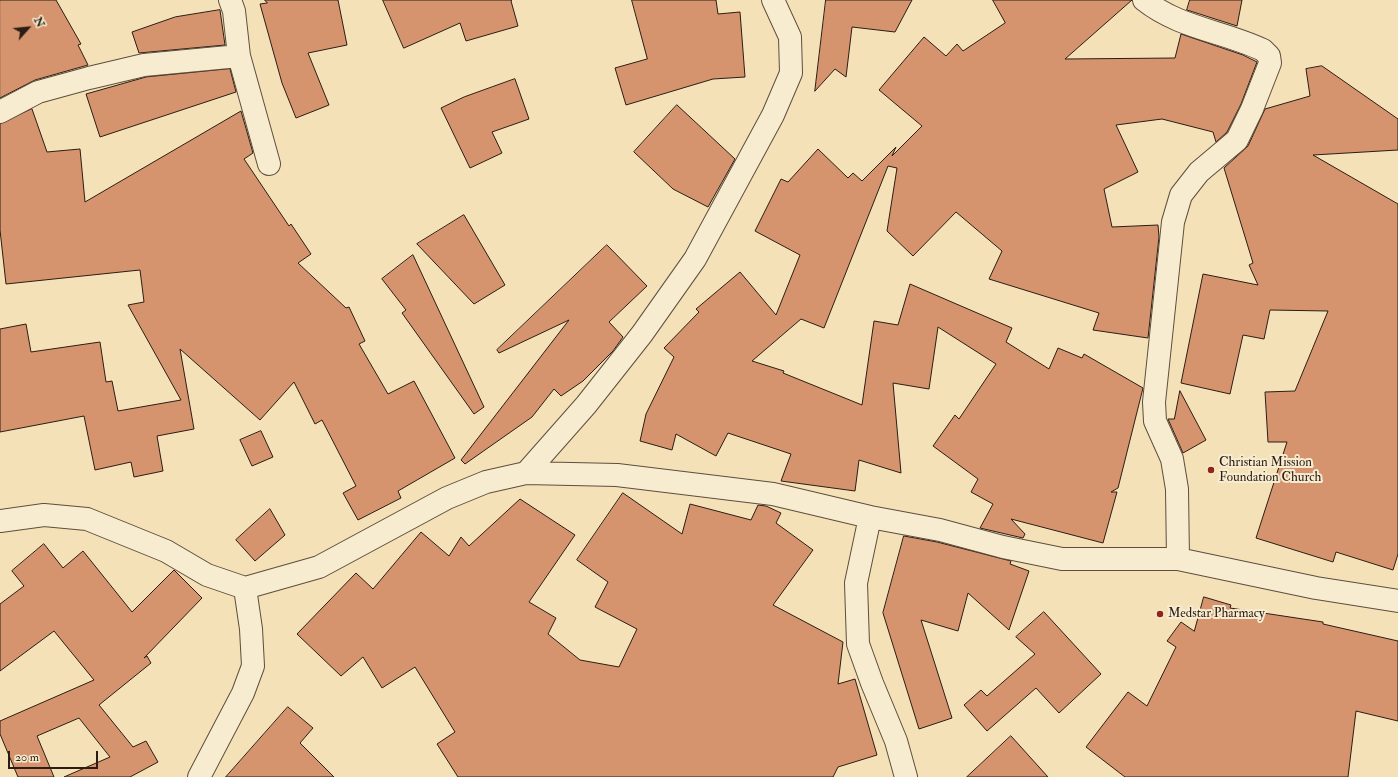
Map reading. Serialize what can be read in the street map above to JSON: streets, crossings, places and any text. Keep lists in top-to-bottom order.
{
  "places": ["Christian Mission Foundation Church", "Medstar Pharmacy"],
  "scale_bar": "20 m",
  "north": "top right"
}
